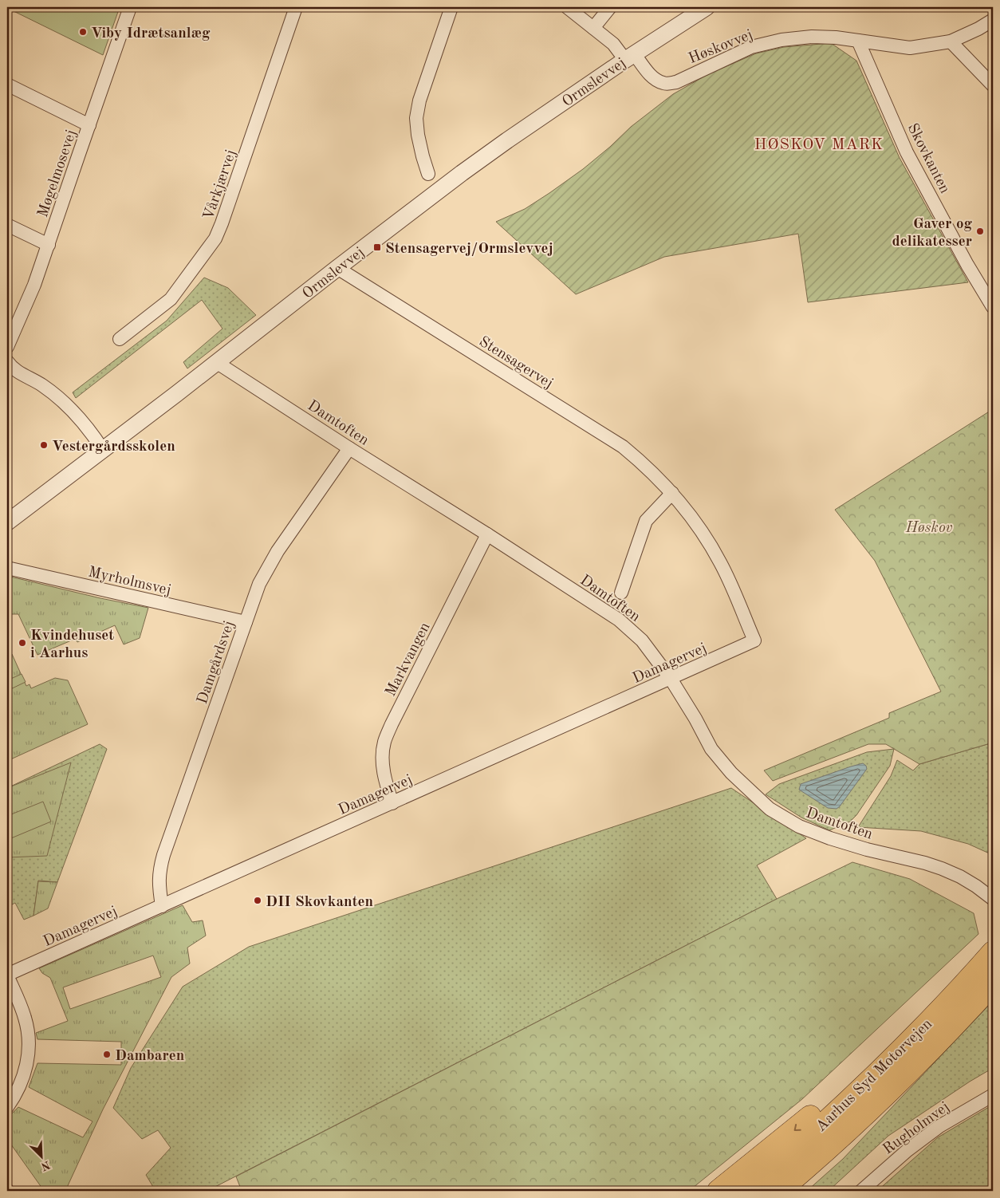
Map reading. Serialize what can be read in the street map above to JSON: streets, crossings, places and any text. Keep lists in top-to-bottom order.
{
  "streets": {
    "highway": ["Aarhus Syd Motorvejen"],
    "street": [
      "Høskovvej",
      "Ormslevvej",
      "Skovkanten",
      "Møgelmosevej",
      "Vårkjærvej",
      "Stensagervej",
      "Damtoften",
      "Myrholmsvej",
      "Markvangen",
      "Damgårdsvej",
      "Damagervej",
      "Rugholmvej"
    ]
  },
  "crossings": [
    ["Høskovvej", "Ormslevvej"],
    ["Høskovvej", "Skovkanten"],
    ["Ormslevvej", "Stensagervej"],
    ["Ormslevvej", "Damtoften"],
    ["Stensagervej", "Damagervej"],
    ["Damtoften", "Markvangen"],
    ["Damtoften", "Damgårdsvej"],
    ["Damtoften", "Damagervej"],
    ["Myrholmsvej", "Damgårdsvej"],
    ["Markvangen", "Damagervej"],
    ["Damgårdsvej", "Damagervej"]
  ],
  "districts": ["HØSKOV MARK"],
  "parks": ["Høskov"],
  "places": {
    "other": [
      "Viby Idrætsanlæg",
      "Gaver og delikatesser",
      "Vestergårdsskolen",
      "Kvindehuset i Aarhus",
      "DII Skovkanten",
      "Dambaren"
    ],
    "transit": ["Stensagervej/Ormslevvej"]
  },
  "north": "bottom right"
}
